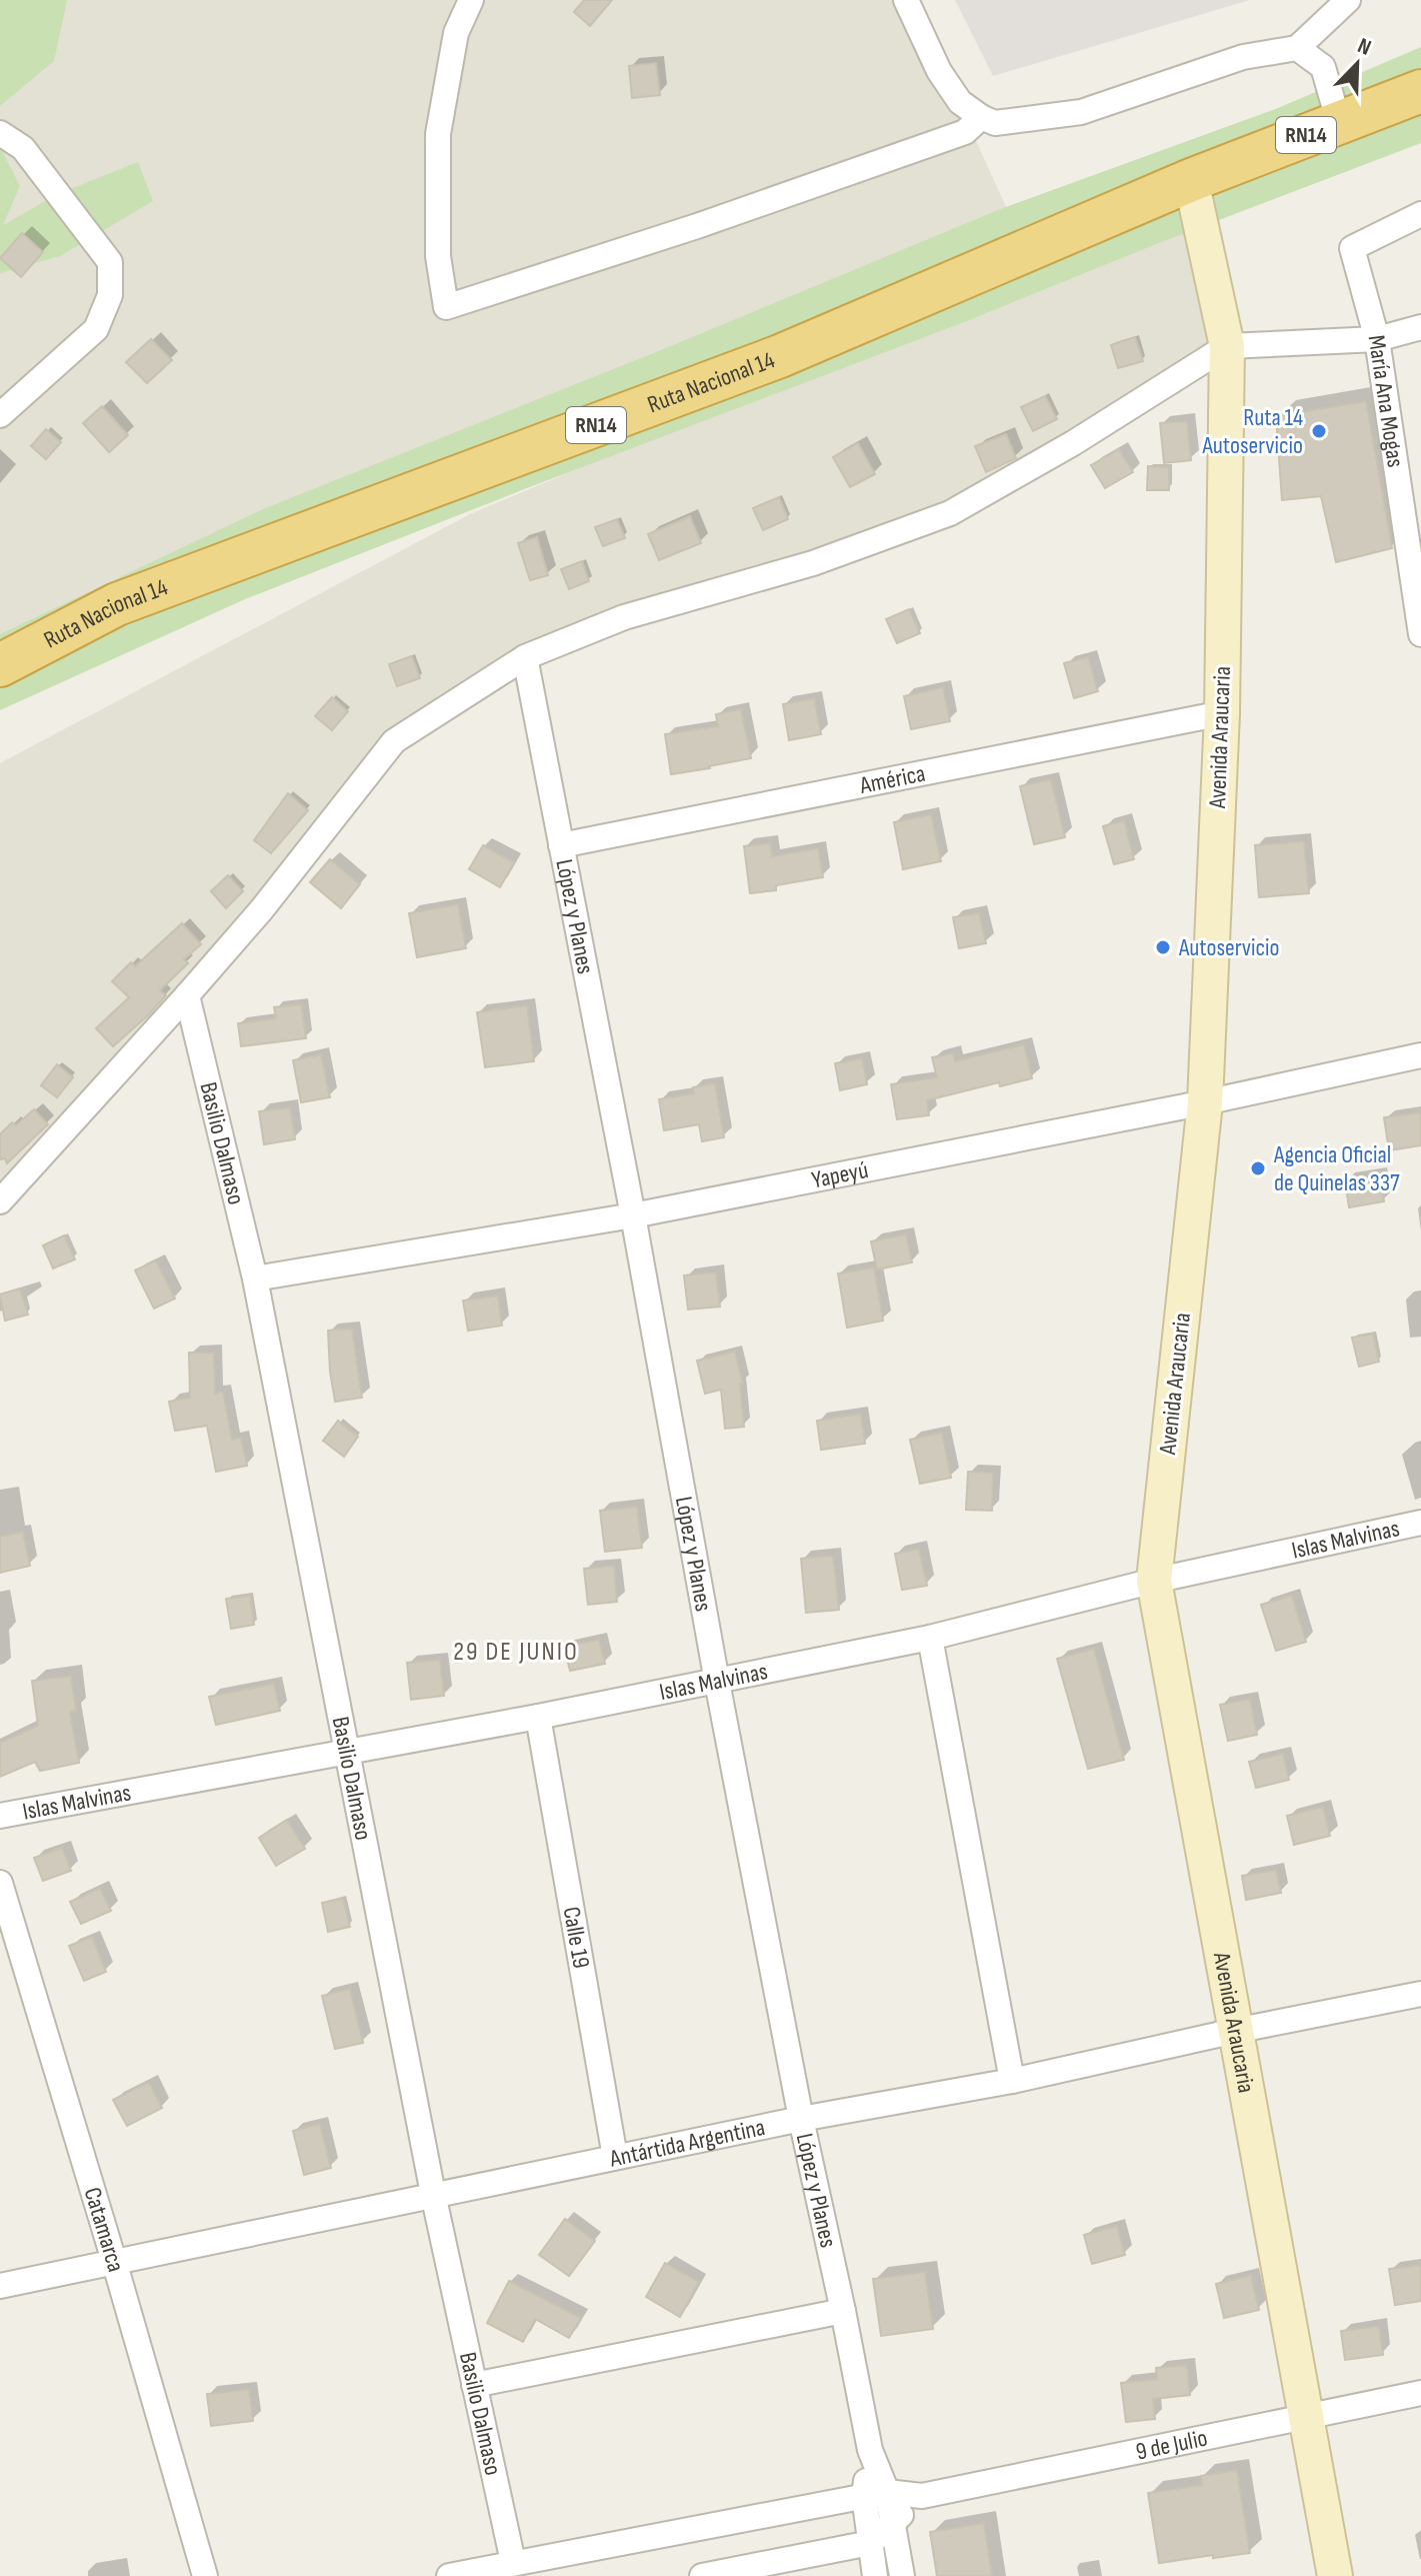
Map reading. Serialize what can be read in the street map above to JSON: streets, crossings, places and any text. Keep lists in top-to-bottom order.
{
  "streets": {
    "highway": ["RN14", "Ruta Nacional 14"],
    "main road": ["Avenida Araucaria"],
    "street": [
      "María Ana Mogas",
      "América",
      "López y Planes",
      "Basilio Dalmaso",
      "Yapeyú",
      "Islas Malvinas",
      "Calle 19",
      "Antártida Argentina",
      "Catamarca",
      "9 de Julio"
    ]
  },
  "crossings": [
    ["Ruta Nacional 14", "Avenida Araucaria"],
    ["Avenida Araucaria", "América"],
    ["Avenida Araucaria", "Yapeyú"],
    ["Avenida Araucaria", "Islas Malvinas"],
    ["Avenida Araucaria", "Antártida Argentina"],
    ["Avenida Araucaria", "9 de Julio"],
    ["América", "López y Planes"],
    ["López y Planes", "Yapeyú"],
    ["López y Planes", "Islas Malvinas"],
    ["López y Planes", "Antártida Argentina"],
    ["López y Planes", "9 de Julio"],
    ["Basilio Dalmaso", "Yapeyú"],
    ["Basilio Dalmaso", "Islas Malvinas"],
    ["Basilio Dalmaso", "Antártida Argentina"],
    ["Basilio Dalmaso", "9 de Julio"],
    ["Islas Malvinas", "Calle 19"],
    ["Calle 19", "Antártida Argentina"],
    ["Antártida Argentina", "Catamarca"]
  ],
  "districts": ["29 DE JUNIO"],
  "places": ["Ruta 14 Autoservicio", "Autoservicio", "Agencia Oficial de Quinelas 337"],
  "north": "top right"
}
